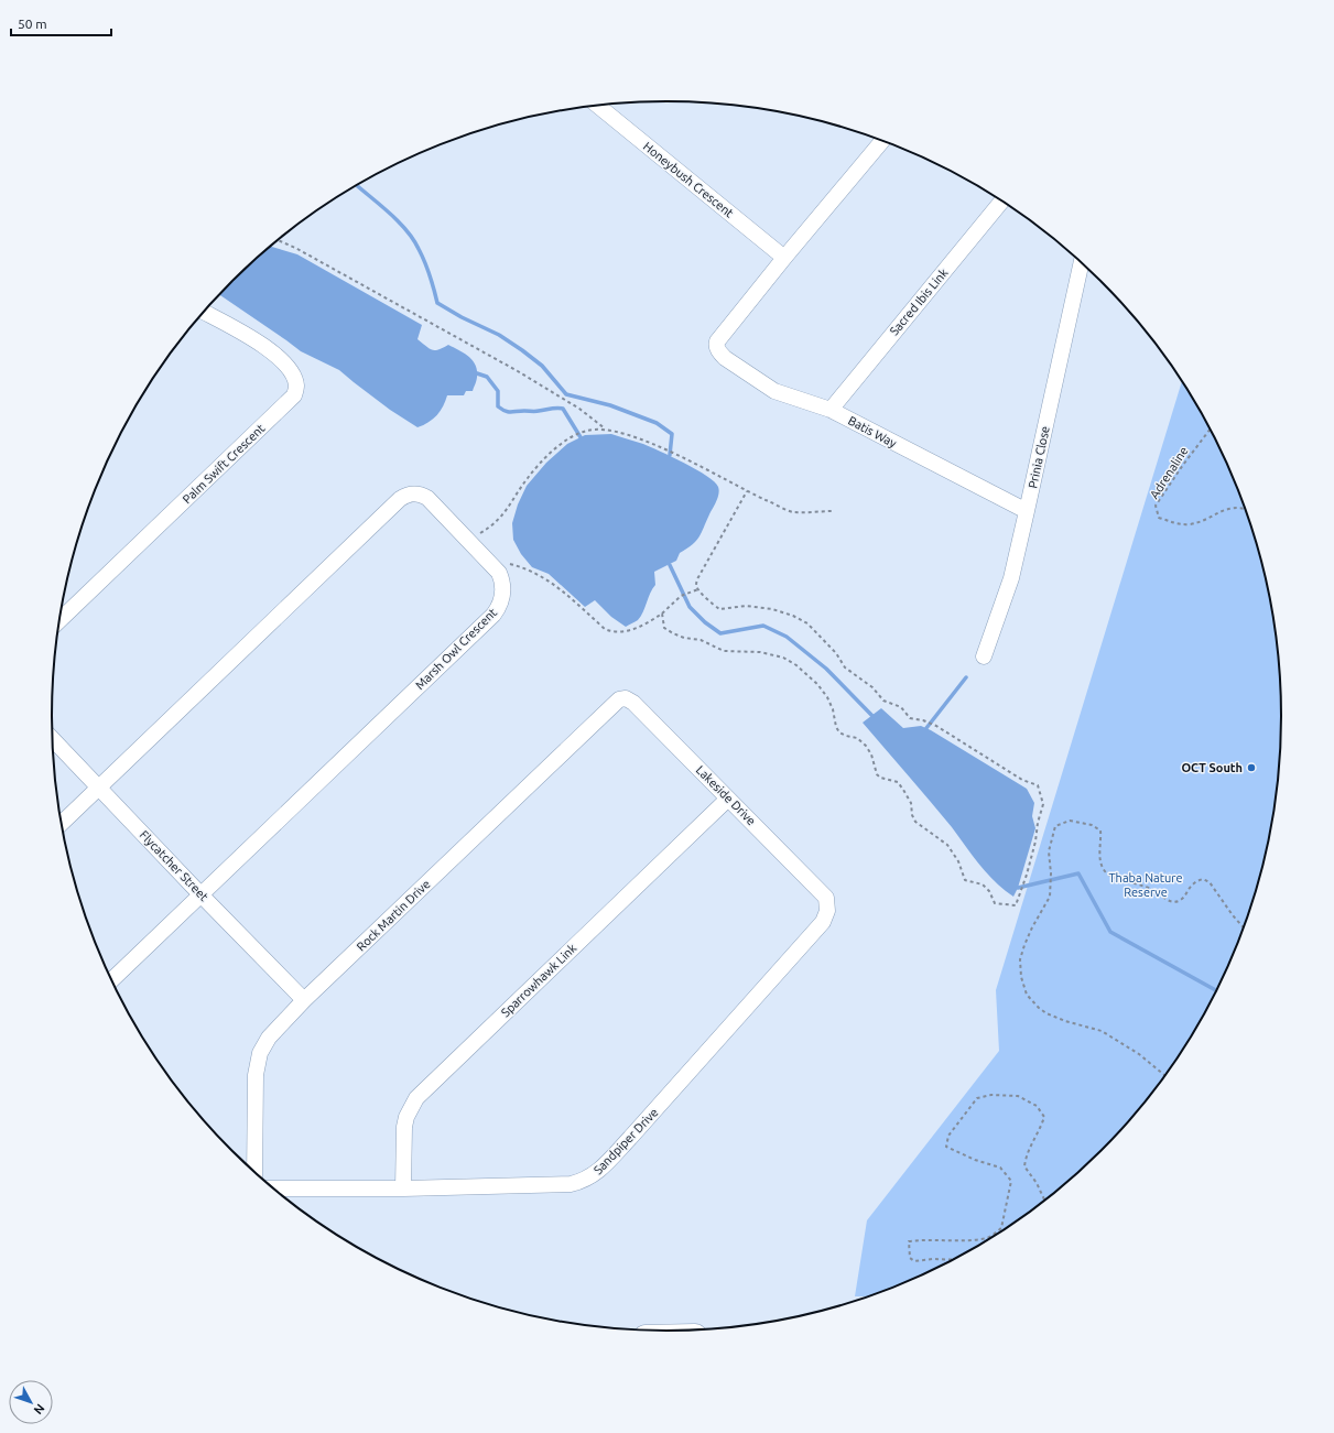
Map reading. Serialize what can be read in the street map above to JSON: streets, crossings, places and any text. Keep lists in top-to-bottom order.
{
  "streets": {
    "street": [
      "Honeybush Crescent",
      "Sacred Ibis Link",
      "Batis Way",
      "Prinia Close",
      "Palm Swift Crescent",
      "Marsh Owl Crescent",
      "Lakeside Drive",
      "Flycatcher Street",
      "Rock Martin Drive",
      "Sparrowhawk Link",
      "Sandpiper Drive"
    ],
    "path": ["Adrenaline"]
  },
  "crossings": [
    ["Honeybush Crescent", "Batis Way"],
    ["Sacred Ibis Link", "Batis Way"],
    ["Batis Way", "Prinia Close"],
    ["Marsh Owl Crescent", "Flycatcher Street"],
    ["Lakeside Drive", "Rock Martin Drive"],
    ["Lakeside Drive", "Sparrowhawk Link"],
    ["Lakeside Drive", "Sandpiper Drive"],
    ["Flycatcher Street", "Rock Martin Drive"],
    ["Sparrowhawk Link", "Sandpiper Drive"]
  ],
  "parks": ["Thaba Nature Reserve"],
  "places": ["OCT South"],
  "scale_bar": "50 m",
  "north": "bottom right"
}
